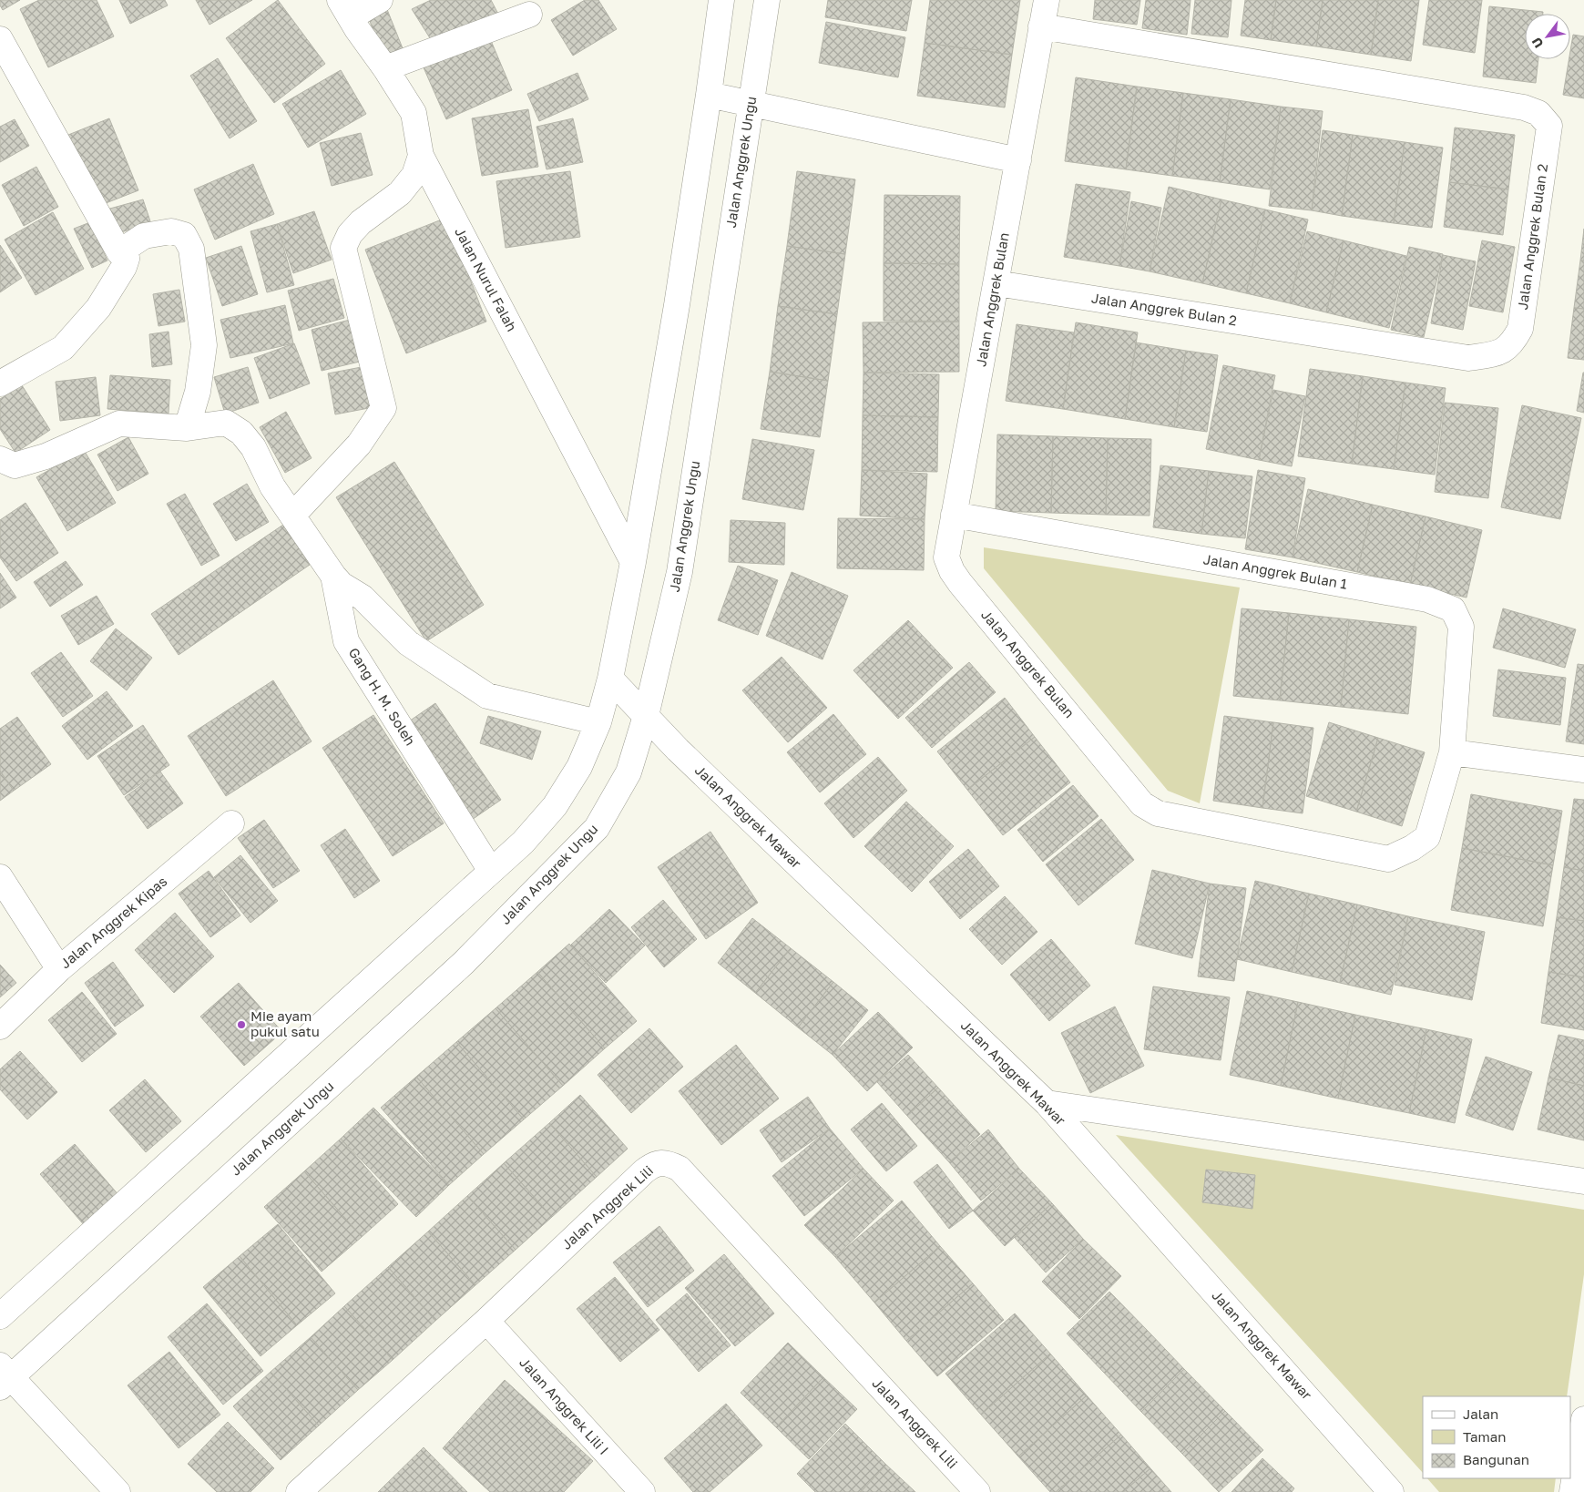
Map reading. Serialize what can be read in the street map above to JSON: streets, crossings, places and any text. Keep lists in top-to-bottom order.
{
  "streets": {
    "street": [
      "Jalan Anggrek Ungu",
      "Jalan Anggrek Bulan 2",
      "Jalan Nurul Falah",
      "Jalan Anggrek Bulan",
      "Jalan Anggrek Bulan 1",
      "Gang H. M. Soleh",
      "Jalan Anggrek Mawar",
      "Jalan Anggrek Kipas",
      "Jalan Anggrek Lili",
      "Jalan Anggrek Lili I"
    ]
  },
  "crossings": [
    ["Jalan Anggrek Ungu", "Jalan Anggrek Mawar"],
    ["Jalan Anggrek Bulan 2", "Jalan Anggrek Bulan"],
    ["Jalan Anggrek Bulan", "Jalan Anggrek Bulan 1"],
    ["Jalan Anggrek Lili", "Jalan Anggrek Lili I"]
  ],
  "places": ["Mie ayam pukul satu"],
  "legend": ["Jalan", "Taman", "Bangunan"],
  "north": "bottom left"
}
